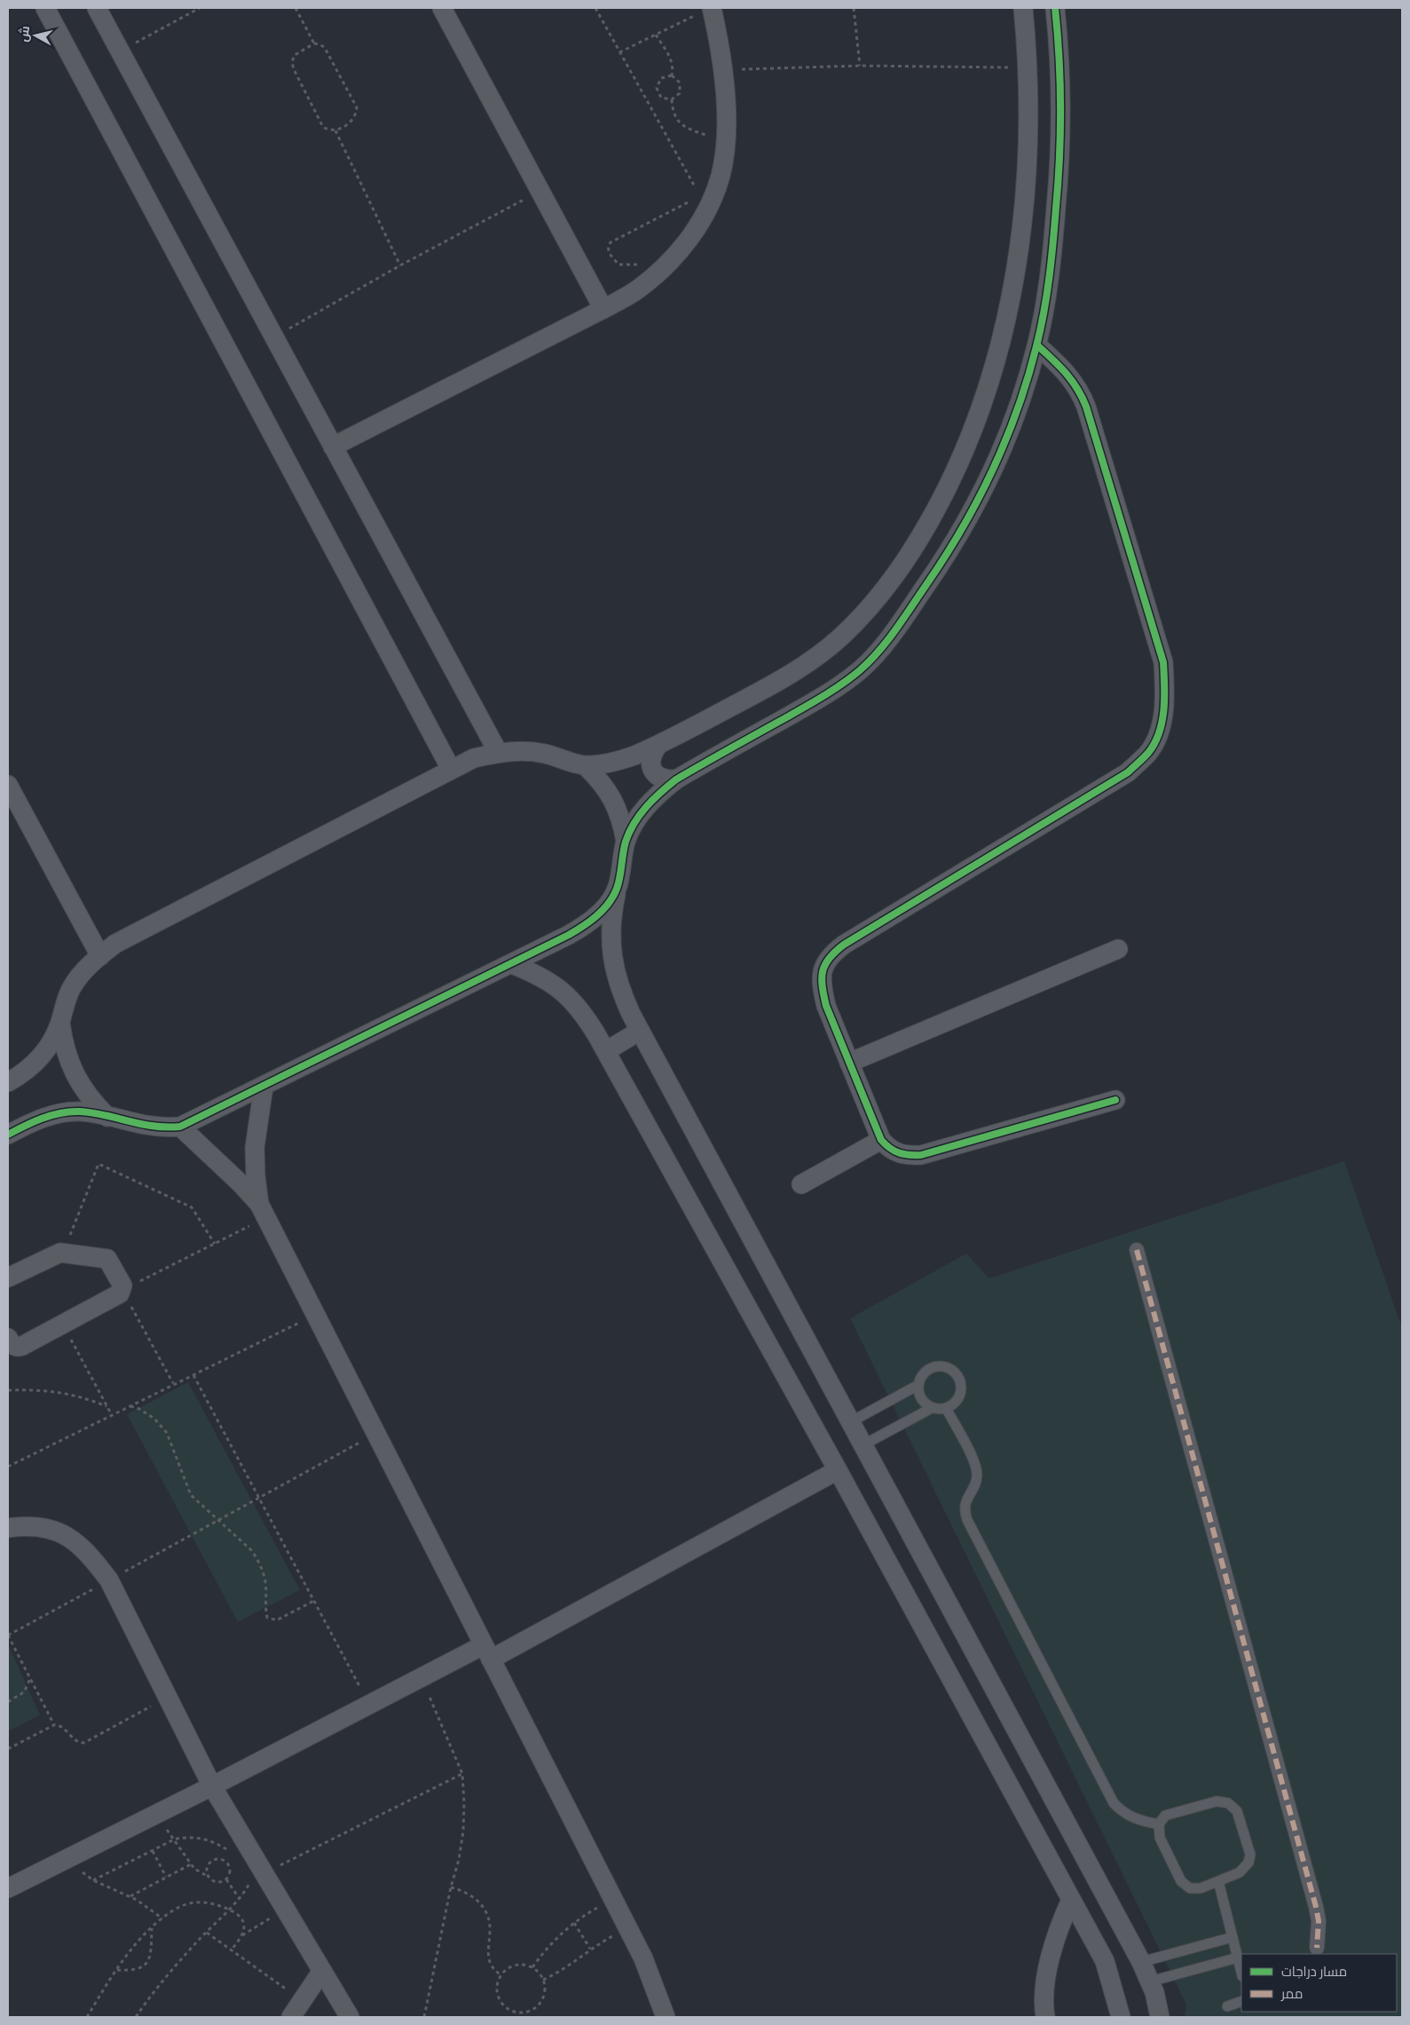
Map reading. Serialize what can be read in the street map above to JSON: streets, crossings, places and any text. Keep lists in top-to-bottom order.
{
  "legend": ["مسار دراجات", "ممر"],
  "north": "left"
}
